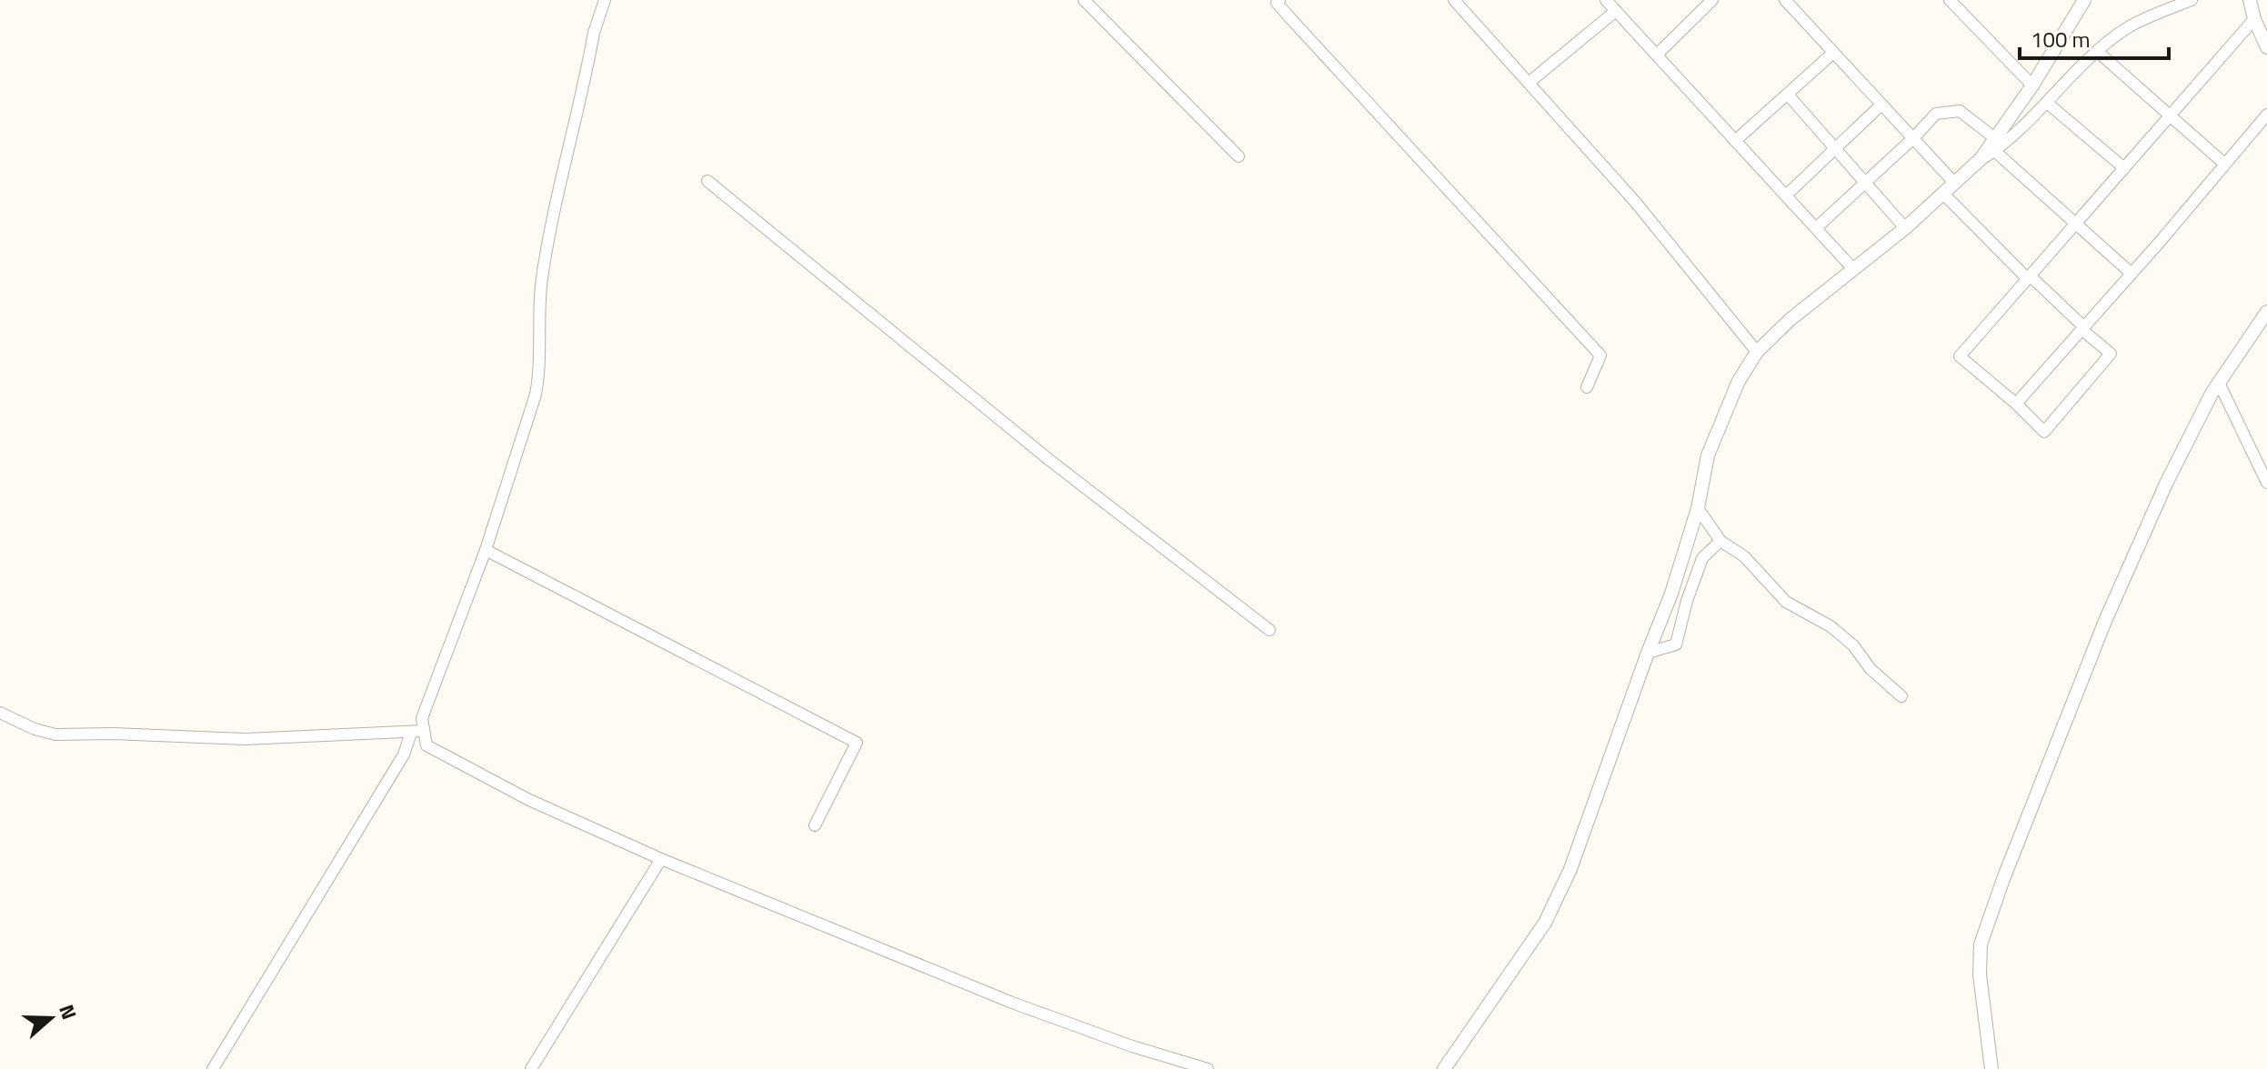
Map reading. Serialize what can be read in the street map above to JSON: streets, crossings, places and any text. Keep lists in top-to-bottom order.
{
  "scale_bar": "100 m",
  "north": "right"
}
